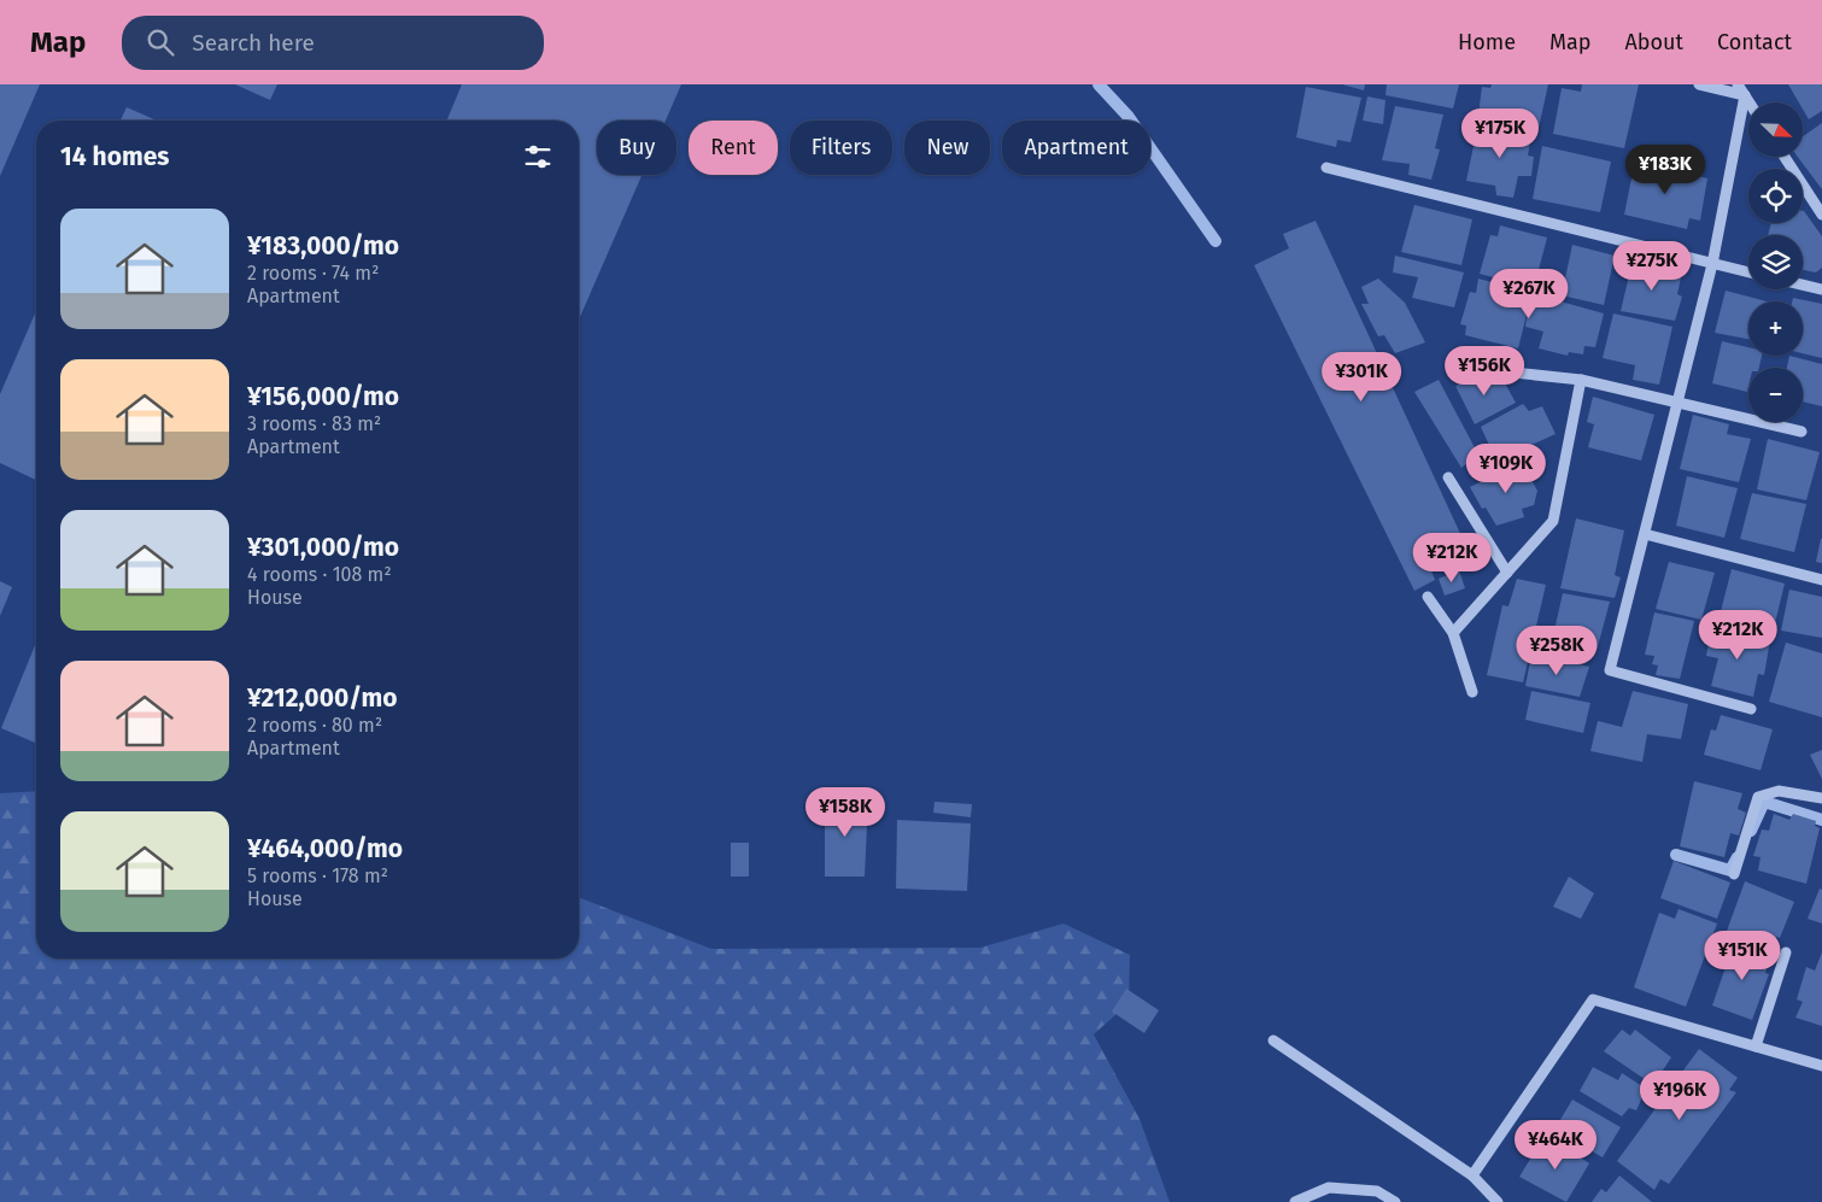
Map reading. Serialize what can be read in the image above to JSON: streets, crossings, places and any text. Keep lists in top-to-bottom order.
{
  "north": "bottom right",
  "page": {
    "header": "Map",
    "search": "Search here",
    "nav": [
      "Home",
      "Map",
      "About",
      "Contact"
    ],
    "map_buttons": ["+", "−"],
    "price": [
      "¥175K",
      "¥183K",
      "¥275K",
      "¥267K",
      "¥156K",
      "¥301K",
      "¥109K",
      "¥212K",
      "¥212K",
      "¥258K",
      "¥158K",
      "¥151K",
      "¥196K",
      "¥464K"
    ],
    "chip": [
      "Buy",
      "Rent",
      "Filters",
      "New",
      "Apartment"
    ],
    "heading": "14 homes",
    "list": [
      {
        "name": "¥183,000/mo",
        "note": "2 rooms · 74 m² · Apartment"
      },
      {
        "name": "¥156,000/mo",
        "note": "3 rooms · 83 m² · Apartment"
      },
      {
        "name": "¥301,000/mo",
        "note": "4 rooms · 108 m² · House"
      },
      {
        "name": "¥212,000/mo",
        "note": "2 rooms · 80 m² · Apartment"
      },
      {
        "name": "¥464,000/mo",
        "note": "5 rooms · 178 m² · House"
      }
    ]
  }
}
